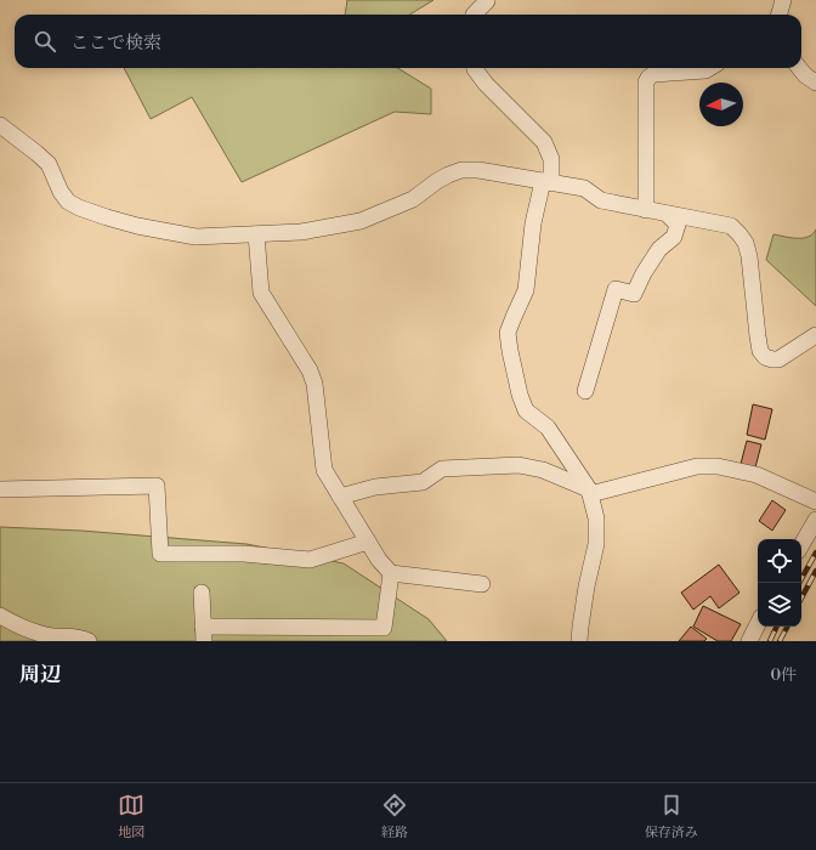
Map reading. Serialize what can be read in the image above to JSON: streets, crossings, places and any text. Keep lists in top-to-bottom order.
{
  "north": "left",
  "page": {
    "search": "ここで検索",
    "heading": ["周辺", "0件"],
    "nav": ["地図", "経路", "保存済み"]
  }
}
